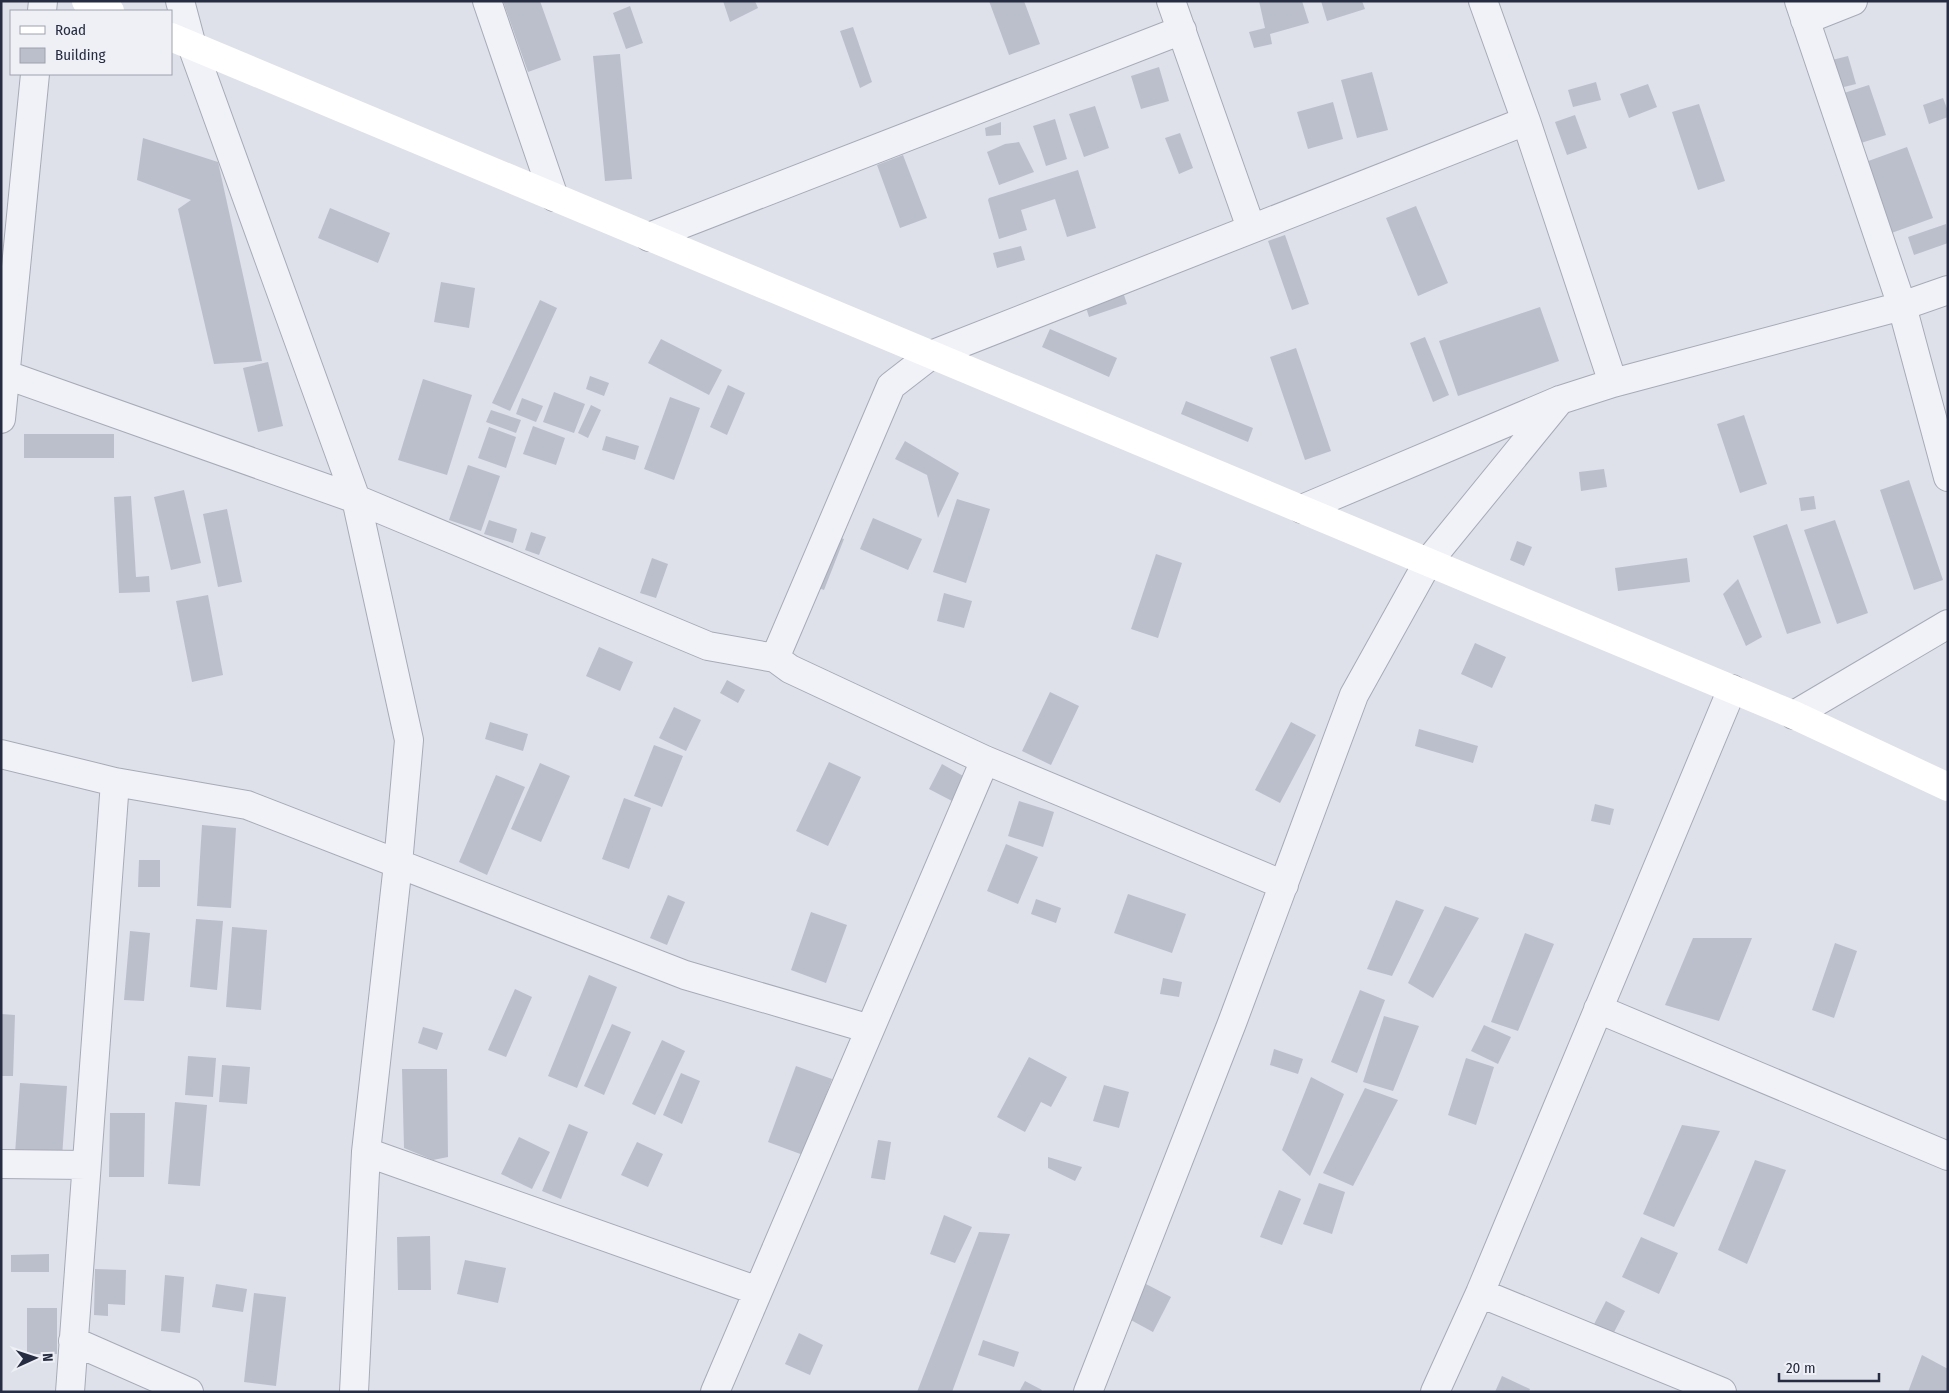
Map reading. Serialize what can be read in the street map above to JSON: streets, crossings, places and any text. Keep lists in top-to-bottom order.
{
  "legend": ["Road", "Building"],
  "scale_bar": "20 m",
  "north": "right"
}
